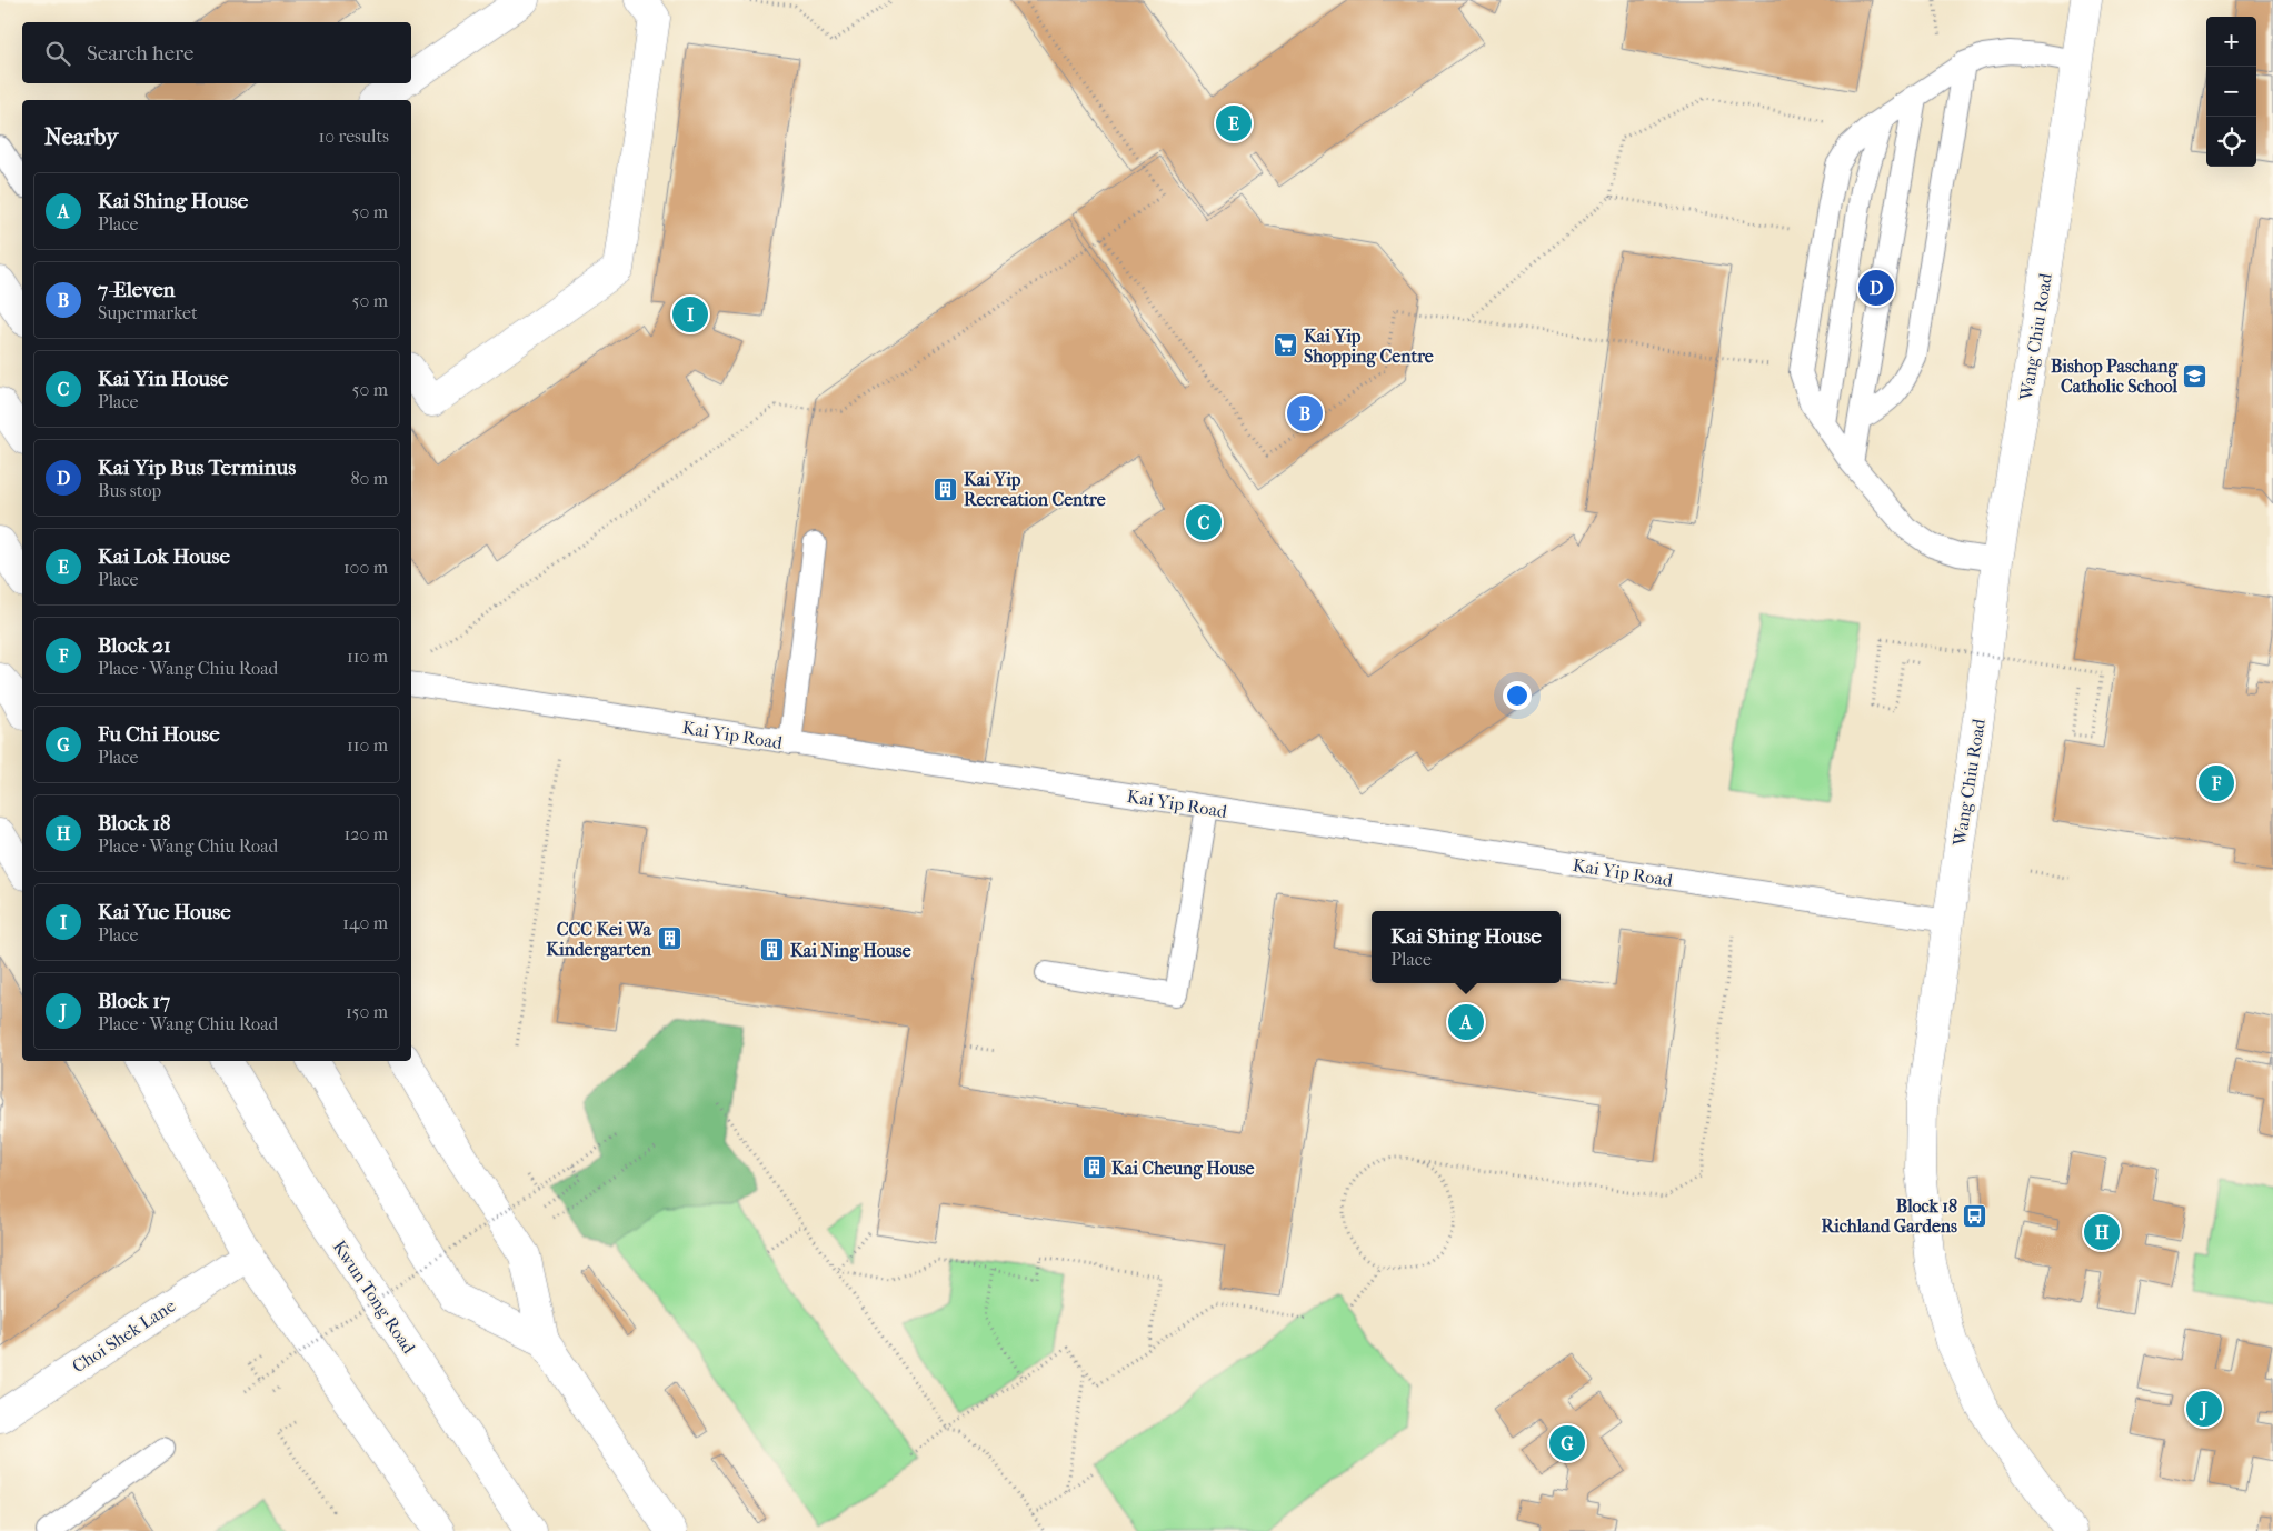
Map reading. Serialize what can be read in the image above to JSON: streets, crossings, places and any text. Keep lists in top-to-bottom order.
{
  "streets": {
    "main road": ["Wang Chiu Road", "Kwun Tong Road", "Choi Shek Lane"],
    "lane": ["Kai Yip Road"]
  },
  "crossings": [
    ["Wang Chiu Road", "Kai Yip Road"]
  ],
  "places": {
    "supermarket": ["Kai Yip Shopping Centre"],
    "school or university": ["Bishop Paschang Catholic School"],
    "building": [
      "Kai Yip Recreation Centre",
      "CCC Kei Wa Kindergarten",
      "Kai Ning House",
      "Kai Cheung House"
    ],
    "bus stop": ["Block 18 Richland Gardens"]
  },
  "page": {
    "map_buttons": ["+", "−"],
    "search": "Search here",
    "heading": ["Nearby", "10 results"],
    "pins": [
      "E",
      "D",
      "I",
      "B",
      "C",
      "F",
      "A",
      "H",
      "J",
      "G"
    ],
    "list": [
      {
        "mark": "A",
        "name": "Kai Shing House",
        "note": "Place",
        "value": "50 m"
      },
      {
        "mark": "B",
        "name": "7-Eleven",
        "note": "Supermarket",
        "value": "50 m"
      },
      {
        "mark": "C",
        "name": "Kai Yin House",
        "note": "Place",
        "value": "50 m"
      },
      {
        "mark": "D",
        "name": "Kai Yip Bus Terminus",
        "note": "Bus stop",
        "value": "80 m"
      },
      {
        "mark": "E",
        "name": "Kai Lok House",
        "note": "Place",
        "value": "100 m"
      },
      {
        "mark": "F",
        "name": "Block 21",
        "note": "Place · Wang Chiu Road",
        "value": "110 m"
      },
      {
        "mark": "G",
        "name": "Fu Chi House",
        "note": "Place",
        "value": "110 m"
      },
      {
        "mark": "H",
        "name": "Block 18",
        "note": "Place · Wang Chiu Road",
        "value": "120 m"
      },
      {
        "mark": "I",
        "name": "Kai Yue House",
        "note": "Place",
        "value": "140 m"
      },
      {
        "mark": "J",
        "name": "Block 17",
        "note": "Place · Wang Chiu Road",
        "value": "150 m"
      }
    ],
    "popup": ["Kai Shing House", "Place"]
  }
}
